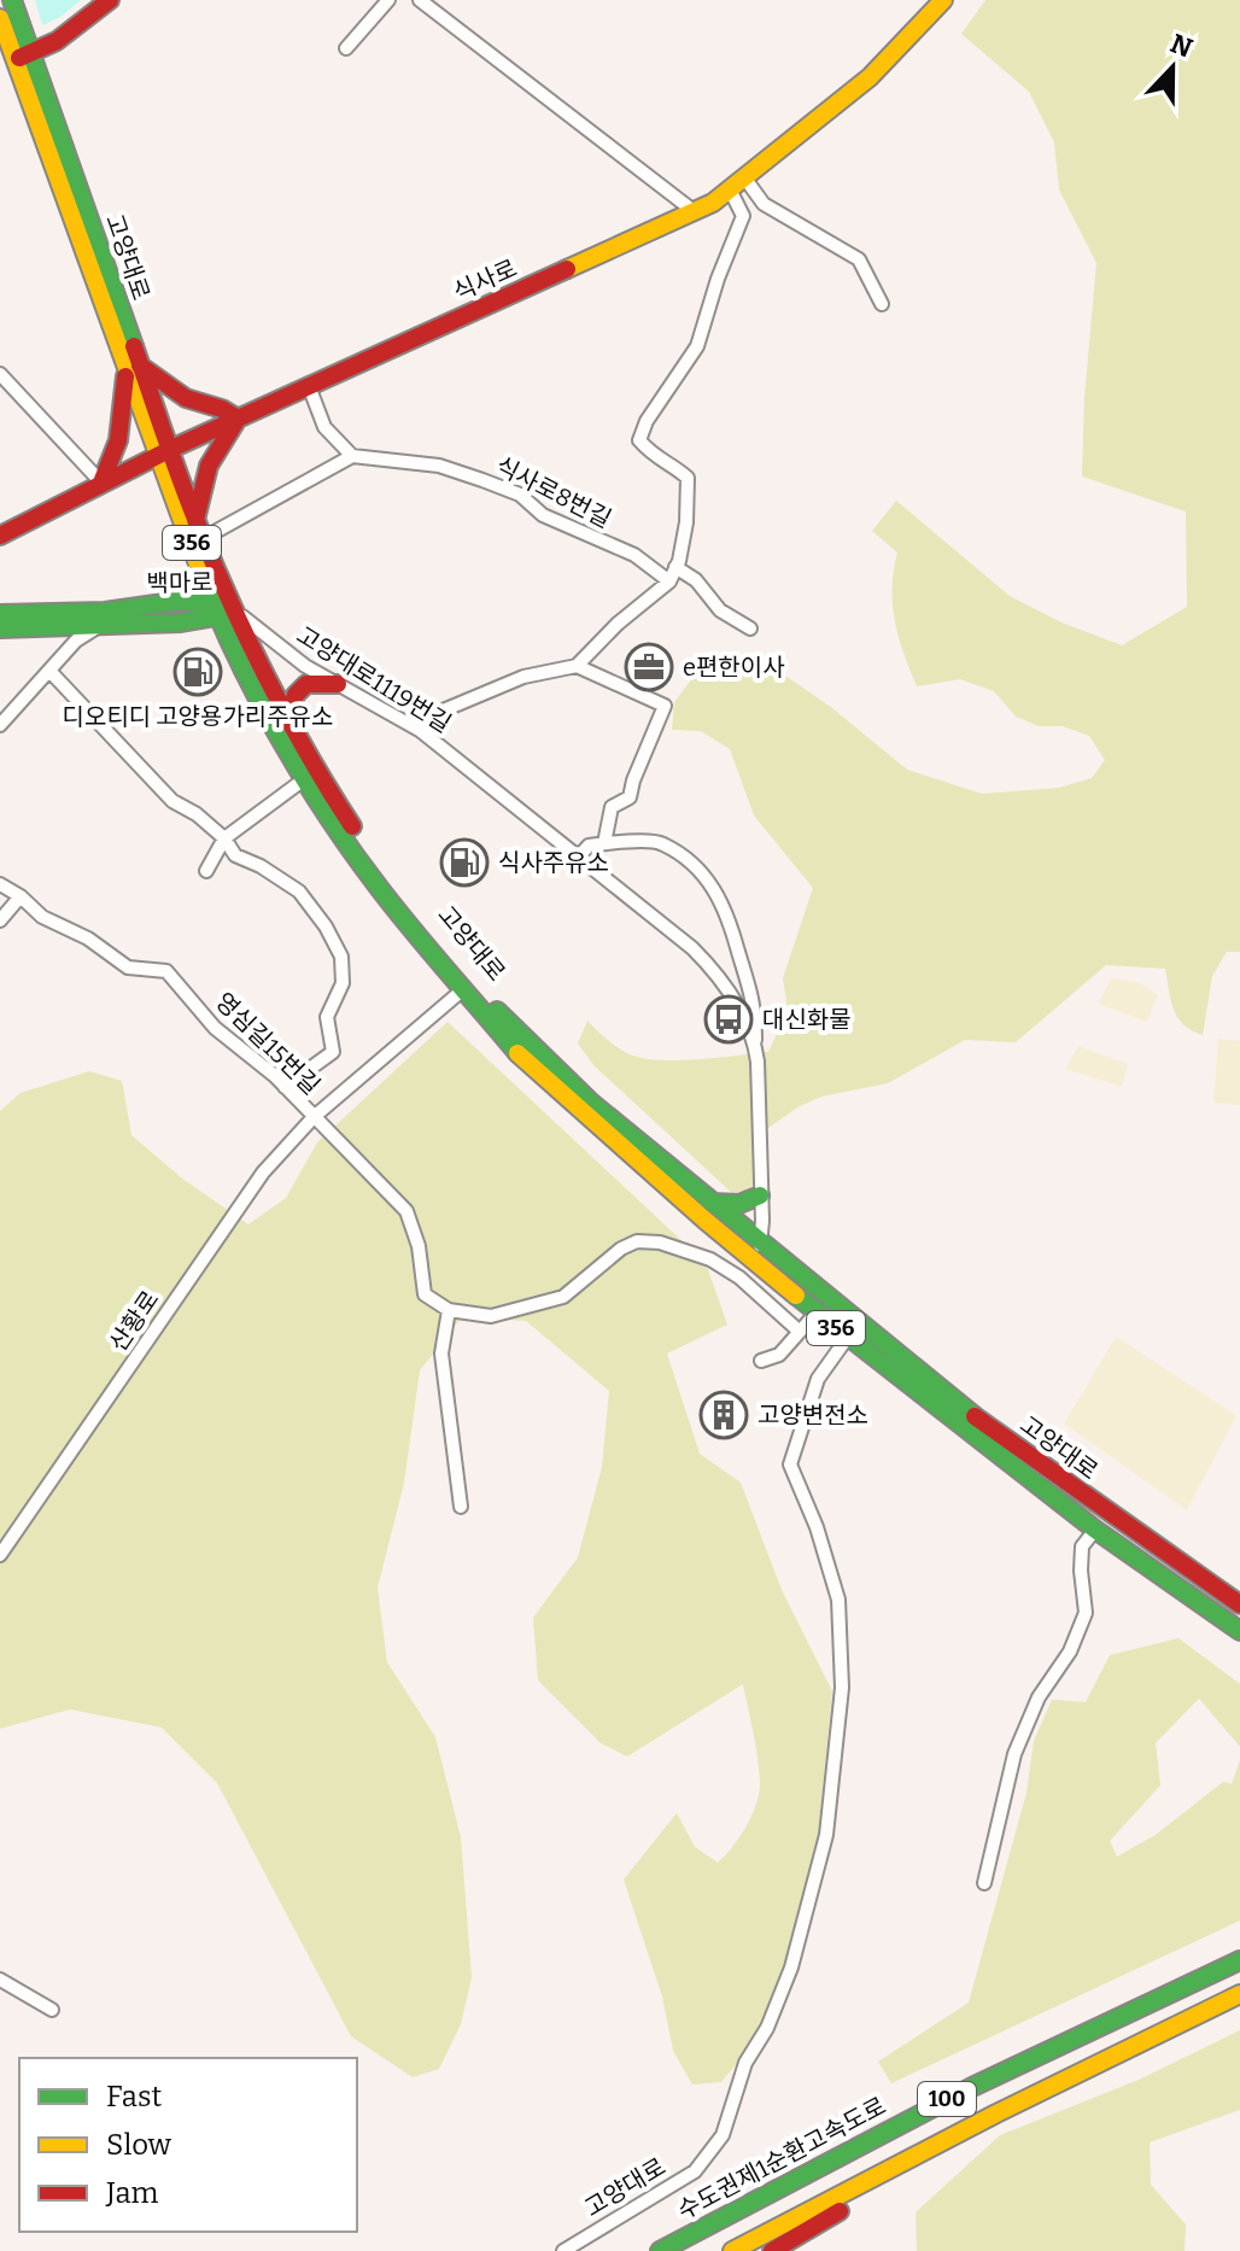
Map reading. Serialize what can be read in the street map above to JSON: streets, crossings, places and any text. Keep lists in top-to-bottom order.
{
  "streets": {
    "main road": [
      "고양대로",
      "식사로",
      "356",
      "백마로",
      "100",
      "수도권제1순환고속도로"
    ],
    "street": [
      "식사로8번길",
      "고양대로1119번길",
      "영심길15번길",
      "산황로"
    ]
  },
  "crossings": [
    ["고양대로", "식사로"],
    ["고양대로", "356"],
    ["고양대로", "백마로"],
    ["고양대로", "고양대로1119번길"],
    ["고양대로", "산황로"],
    ["백마로", "고양대로1119번길"],
    ["영심길15번길", "산황로"]
  ],
  "places": {
    "office": ["e편한이사"],
    "fuel station": ["디오티디 고양용가리주유소", "식사주유소"],
    "bus stop": ["대신화물"],
    "building": ["고양변전소"]
  },
  "legend": ["Fast", "Slow", "Jam"],
  "north": "top"
}
